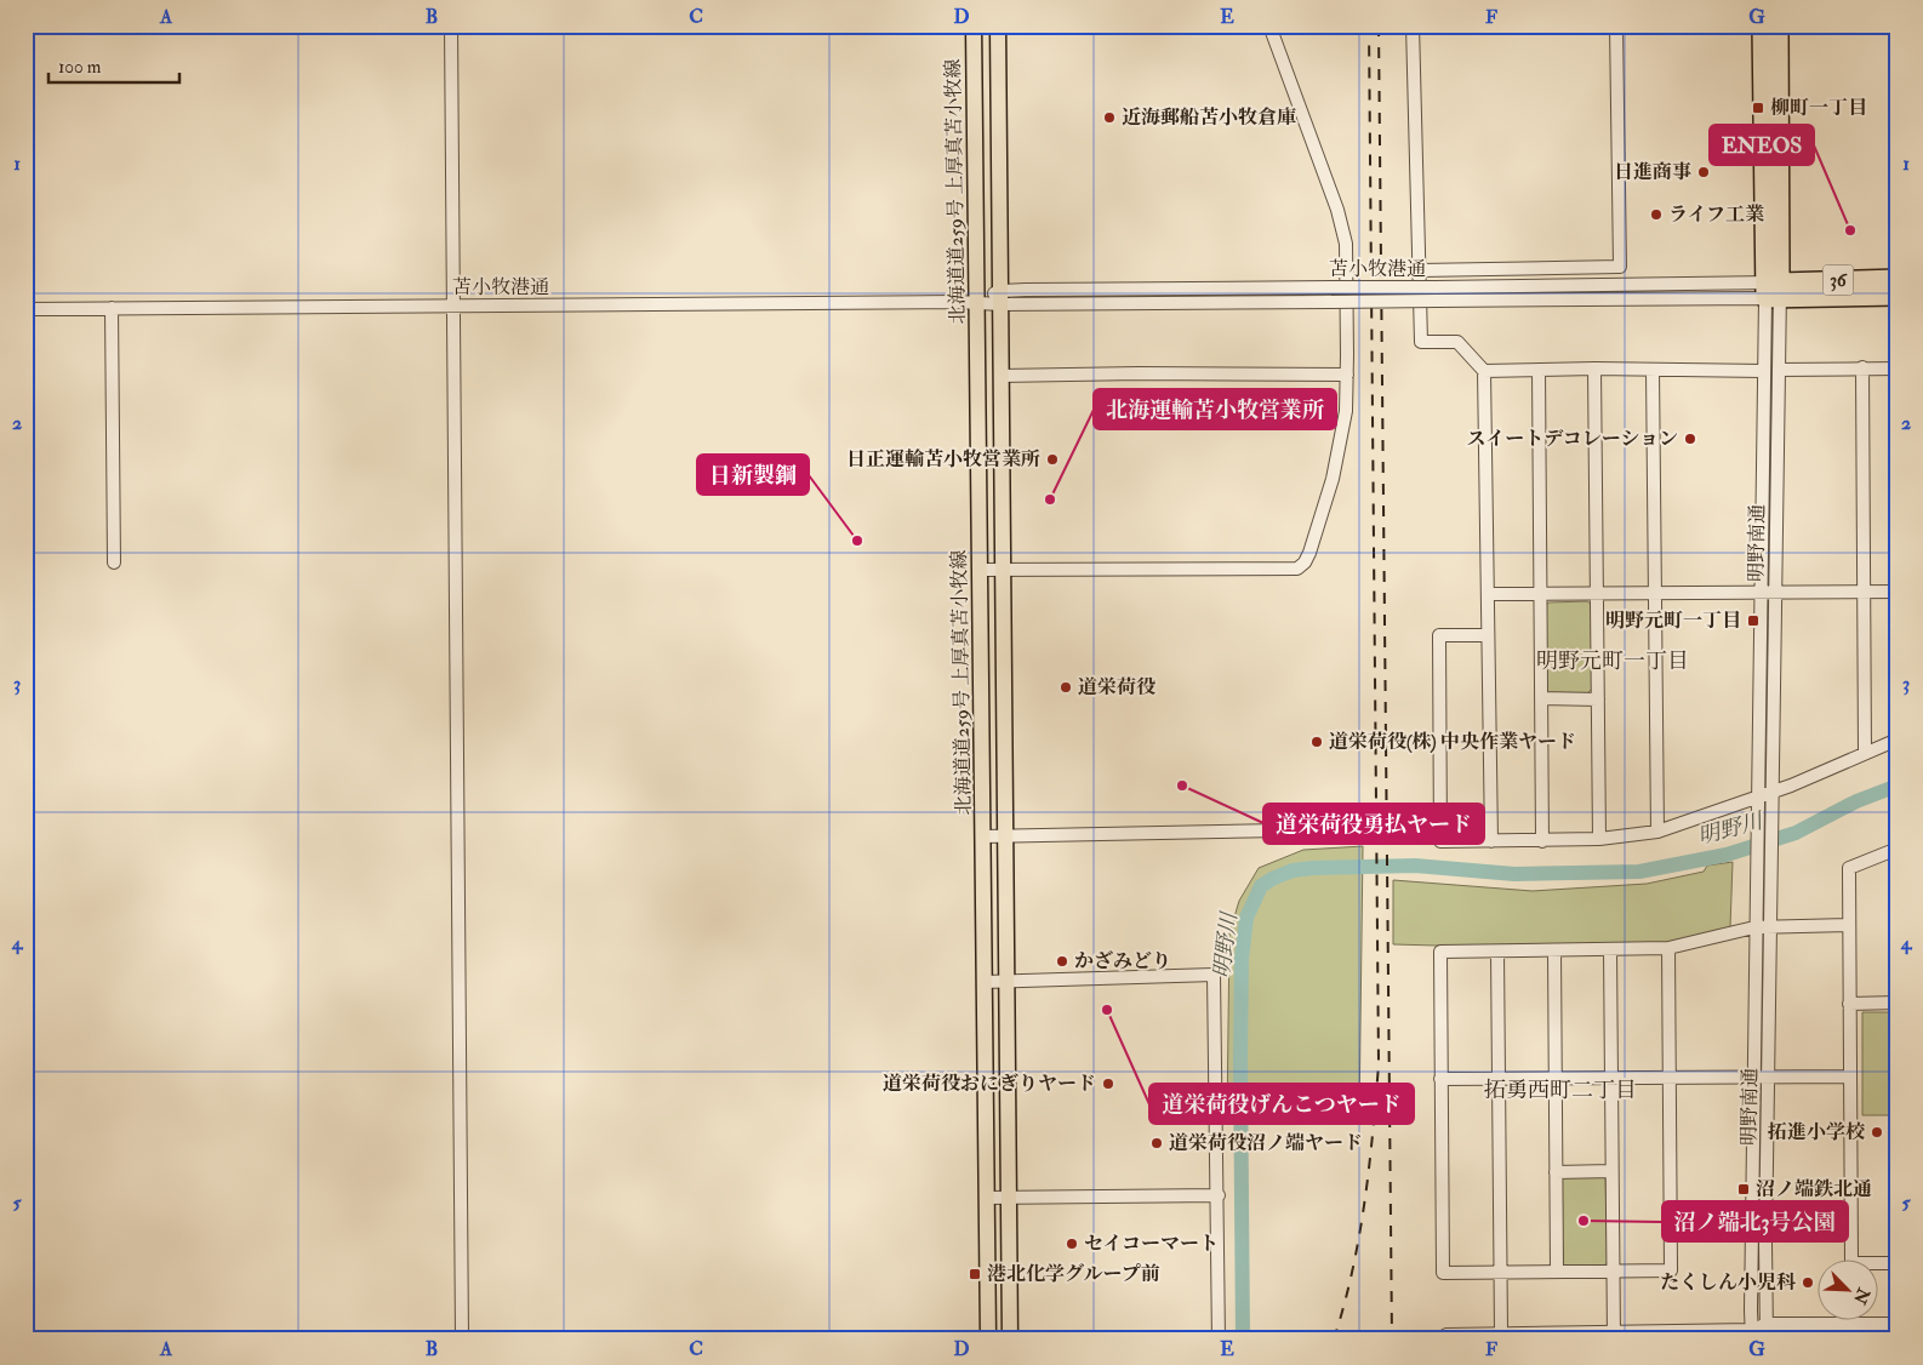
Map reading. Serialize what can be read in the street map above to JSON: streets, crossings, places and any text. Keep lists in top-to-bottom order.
{
  "streets": {
    "highway": ["36"],
    "main road": ["北海道道259号 上厚真苫小牧線"],
    "street": ["苫小牧港通", "明野南通"]
  },
  "crossings": [
    ["北海道道259号 上厚真苫小牧線", "苫小牧港通"],
    ["苫小牧港通", "36"],
    ["苫小牧港通", "明野南通"],
    ["36", "明野南通"]
  ],
  "districts": ["明野元町一丁目", "拓勇西町二丁目"],
  "water": ["明野川"],
  "places": {
    "transit": [
      "柳町一丁目",
      "明野元町一丁目",
      "沼ノ端鉄北通",
      "港北化学グループ前"
    ],
    "other": [
      "近海郵船苫小牧倉庫",
      "日進商事",
      "ライフ工業",
      "ENEOS",
      "スイートデコレーション",
      "日正運輸苫小牧営業所",
      "北海運輸苫小牧営業所",
      "日新製鋼",
      "道栄荷役",
      "道栄荷役(株) 中央作業ヤード",
      "道栄荷役勇払ヤード",
      "かざみどり",
      "道栄荷役げんこつヤード",
      "道栄荷役おにぎりヤード",
      "拓進小学校",
      "道栄荷役沼ノ端ヤード",
      "沼ノ端北3号公園",
      "セイコーマート",
      "たくしん小児科"
    ]
  },
  "scale_bar": "100 m",
  "north": "bottom right",
  "grid": {
    "columns": [
      "A",
      "B",
      "C",
      "D",
      "E",
      "F",
      "G"
    ],
    "rows": [
      "1",
      "2",
      "3",
      "4",
      "5"
    ]
  }
}
